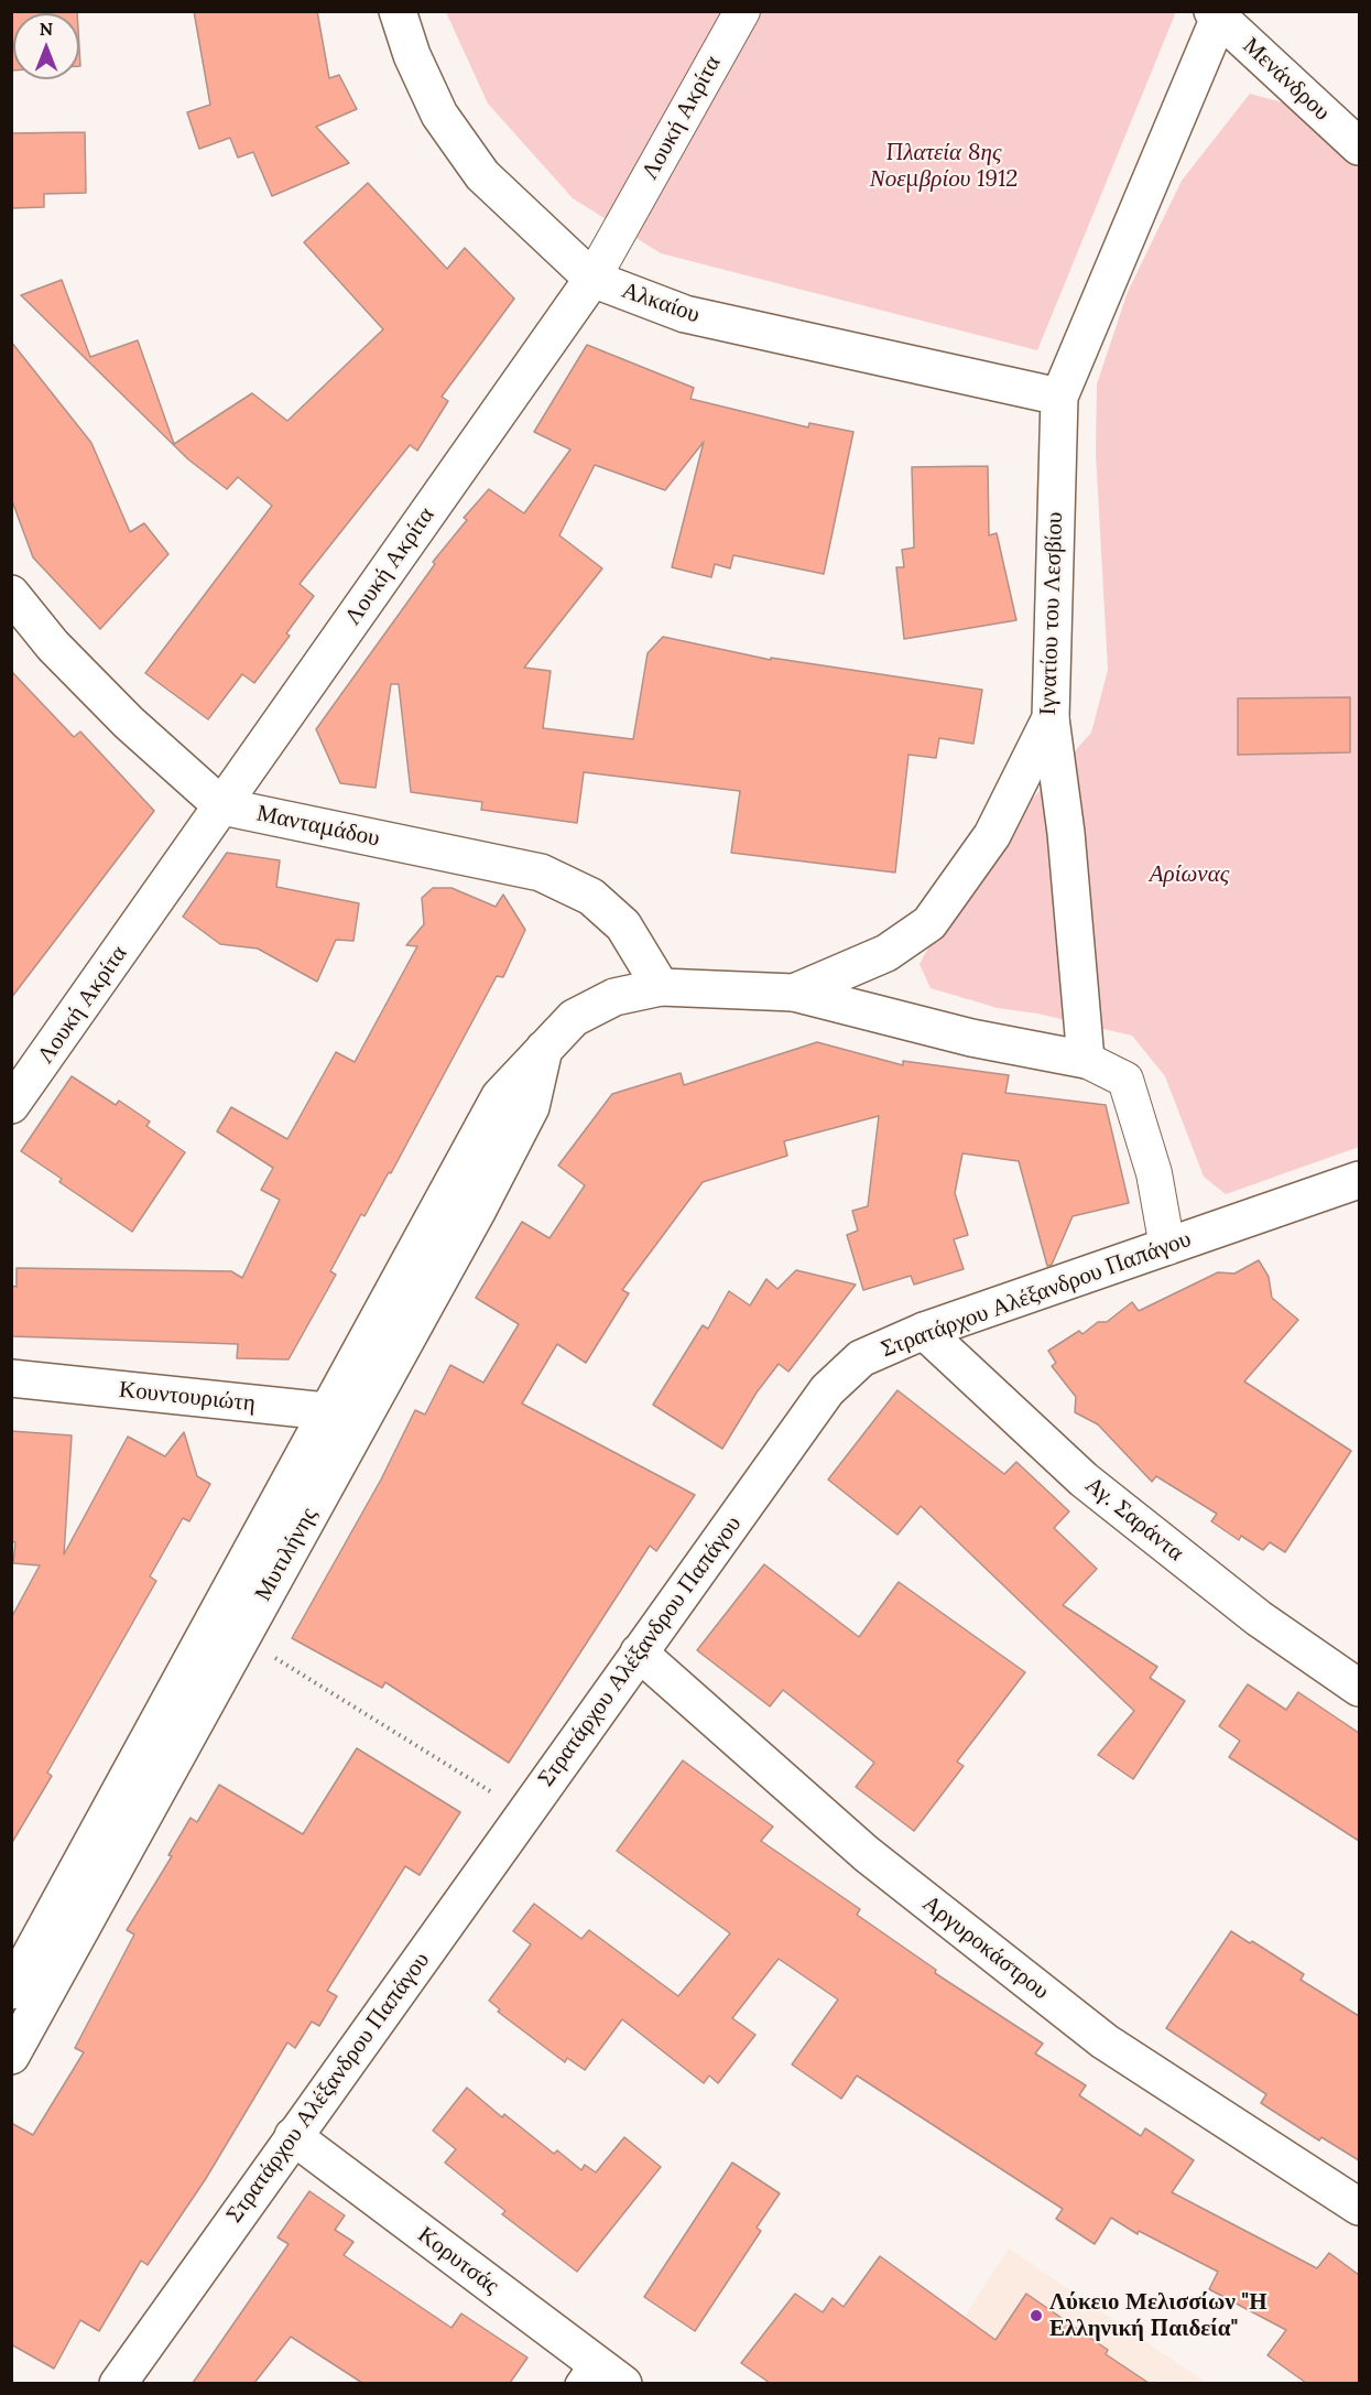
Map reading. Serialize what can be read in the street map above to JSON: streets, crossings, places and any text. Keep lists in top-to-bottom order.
{
  "streets": {
    "street": [
      "Μενάνδρου",
      "Λουκή Ακρίτα",
      "Αλκαίου",
      "Ιγνατίου του Λεσβίου",
      "Μανταμάδου",
      "Στρατάρχου Αλέξανδρου Παπάγου",
      "Κουντουριώτη",
      "Αγ. Σαράντα",
      "Μυτιλήνης",
      "Αργυροκάστρου",
      "Κορυτσάς"
    ]
  },
  "crossings": [
    ["Μενάνδρου", "Ιγνατίου του Λεσβίου"],
    ["Λουκή Ακρίτα", "Αλκαίου"],
    ["Λουκή Ακρίτα", "Μανταμάδου"],
    ["Αλκαίου", "Ιγνατίου του Λεσβίου"],
    ["Ιγνατίου του Λεσβίου", "Μανταμάδου"],
    ["Ιγνατίου του Λεσβίου", "Μυτιλήνης"],
    ["Μανταμάδου", "Μυτιλήνης"],
    ["Στρατάρχου Αλέξανδρου Παπάγου", "Αγ. Σαράντα"],
    ["Στρατάρχου Αλέξανδρου Παπάγου", "Αργυροκάστρου"],
    ["Στρατάρχου Αλέξανδρου Παπάγου", "Κορυτσάς"],
    ["Κουντουριώτη", "Μυτιλήνης"]
  ],
  "parks": ["Πλατεία 8ης Νοεμβρίου 1912", "Αρίωνας"],
  "places": ["Λύκειο Μελισσίων \"Η Ελληνική Παιδεία\""],
  "north": "top"
}
